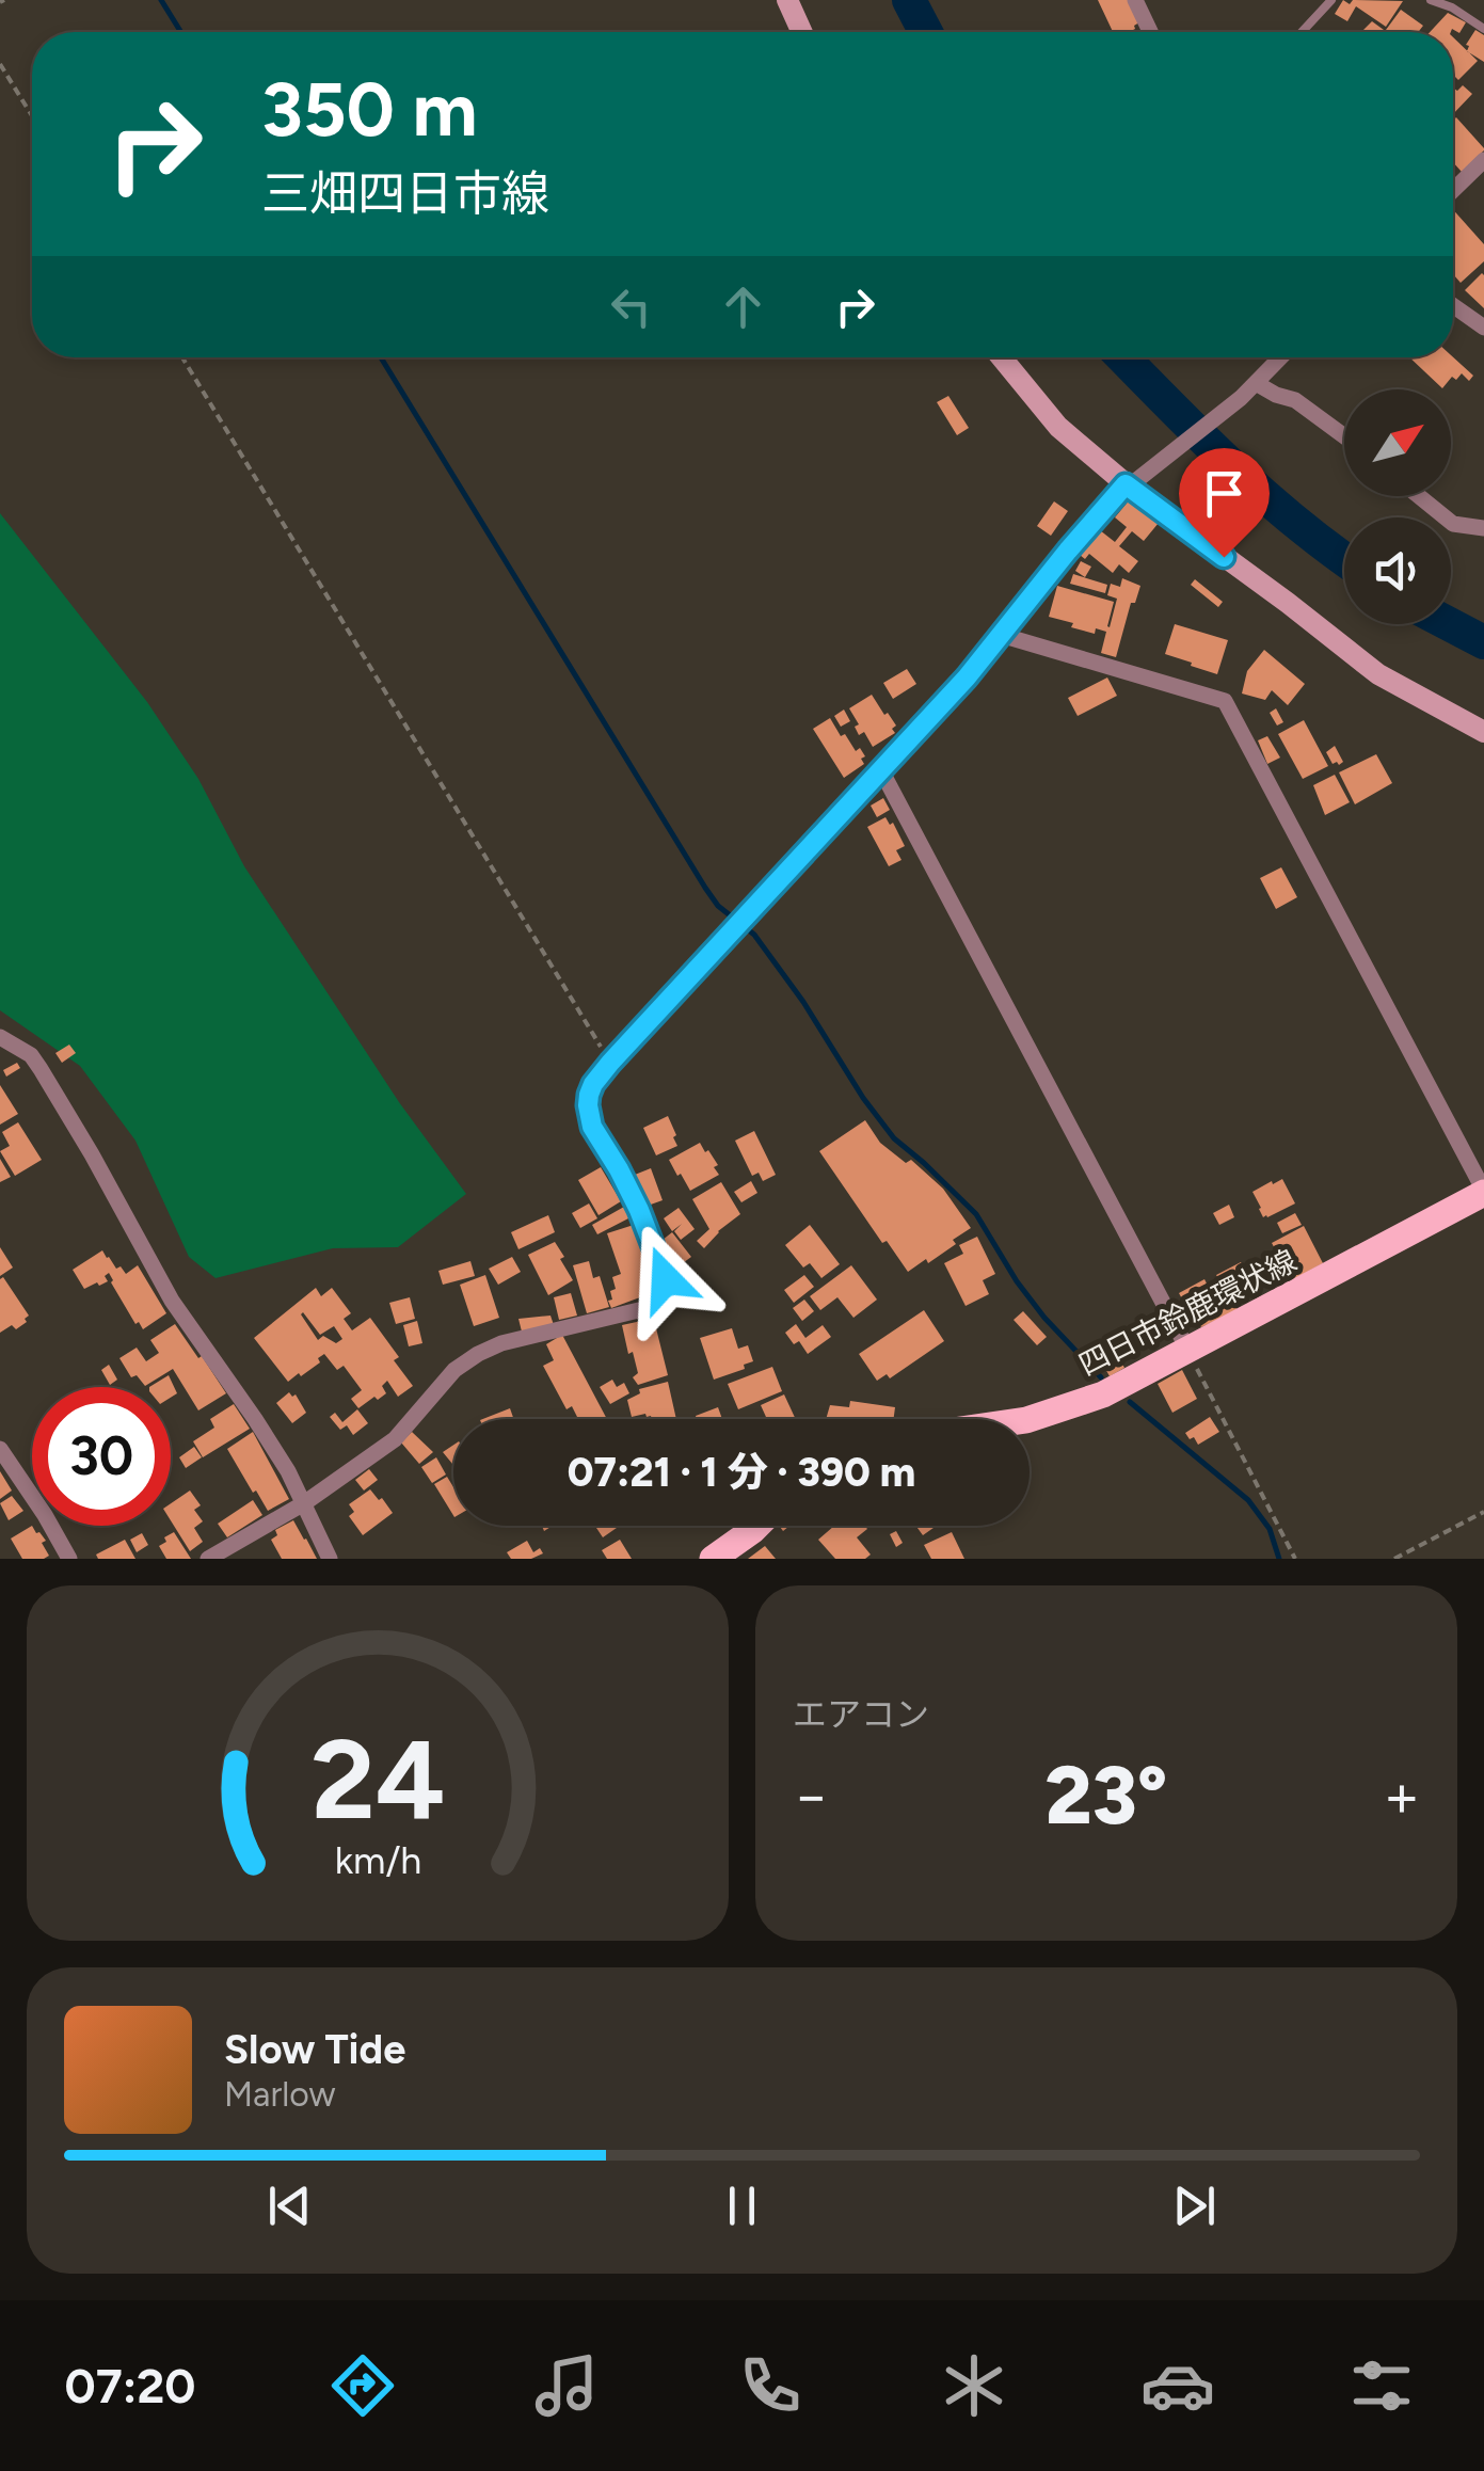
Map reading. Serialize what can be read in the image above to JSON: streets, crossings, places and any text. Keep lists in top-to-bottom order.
{
  "streets": {
    "main road": ["四日市鈴鹿環状線"]
  },
  "north": "top right",
  "page": {
    "turn": ["350 m", "三畑四日市線"],
    "limit": "30",
    "trip": "07:21 · 1 分 · 390 m",
    "tile": "エアコン",
    "heat": ["−", "23°", "+"],
    "song": ["Slow Tide", "Marlow"],
    "tabs": "07:20",
    "gauge": ["24", "km/h"]
  }
}
